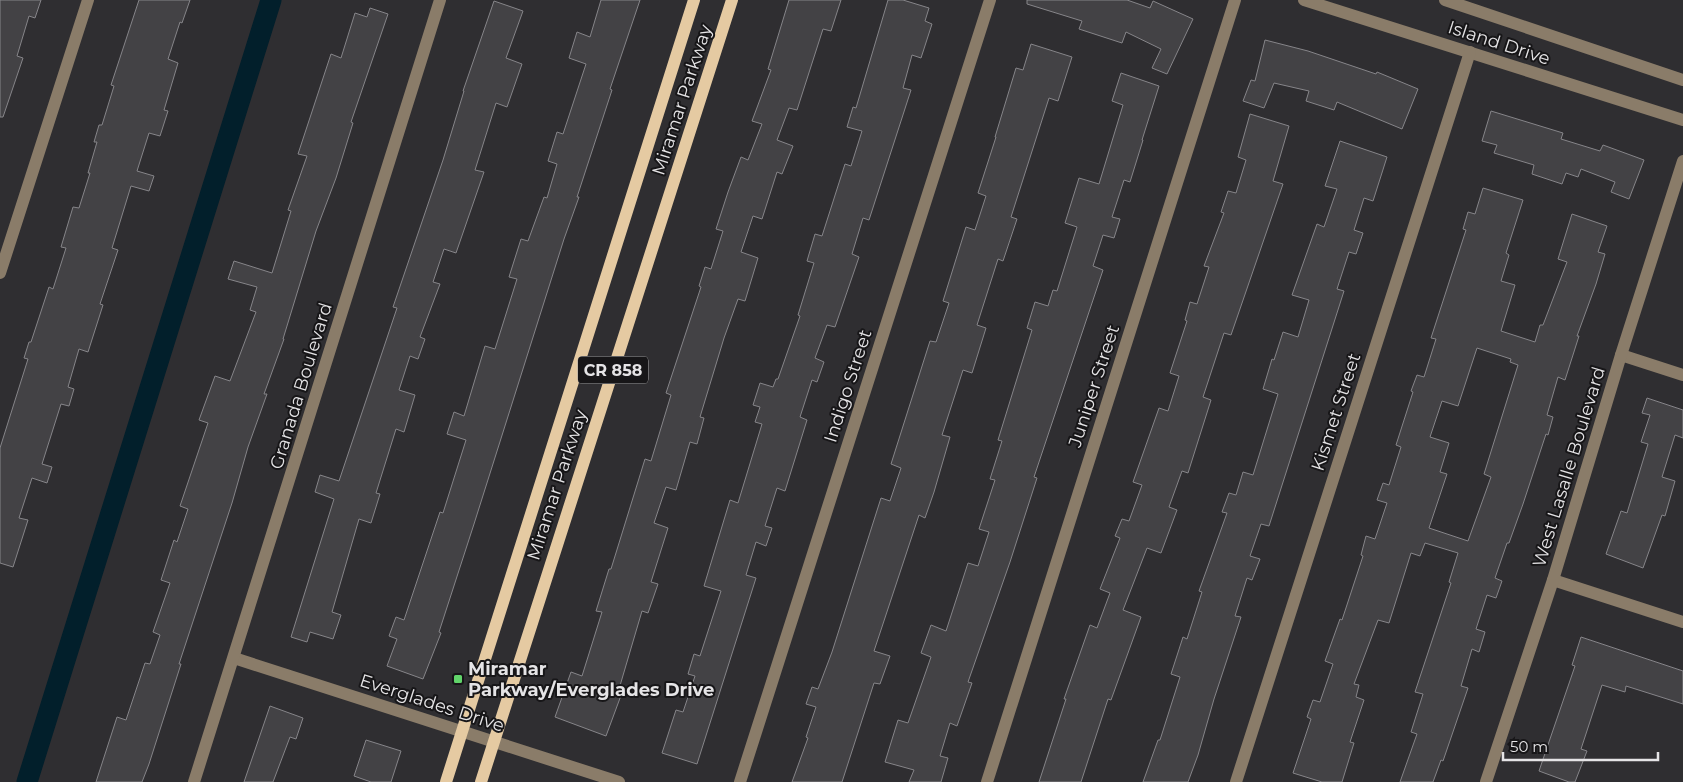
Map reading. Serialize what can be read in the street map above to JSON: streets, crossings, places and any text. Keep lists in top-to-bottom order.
{
  "streets": {
    "main road": ["Miramar Parkway", "CR 858"],
    "street": [
      "Island Drive",
      "Granada Boulevard",
      "Indigo Street",
      "Juniper Street",
      "Kismet Street",
      "West Lasalle Boulevard",
      "Everglades Drive"
    ]
  },
  "crossings": [
    ["Island Drive", "Kismet Street"],
    ["Miramar Parkway", "Everglades Drive"],
    ["Granada Boulevard", "Everglades Drive"]
  ],
  "places": {
    "transit": ["Miramar Parkway/Everglades Drive"]
  },
  "scale_bar": "50 m"
}
